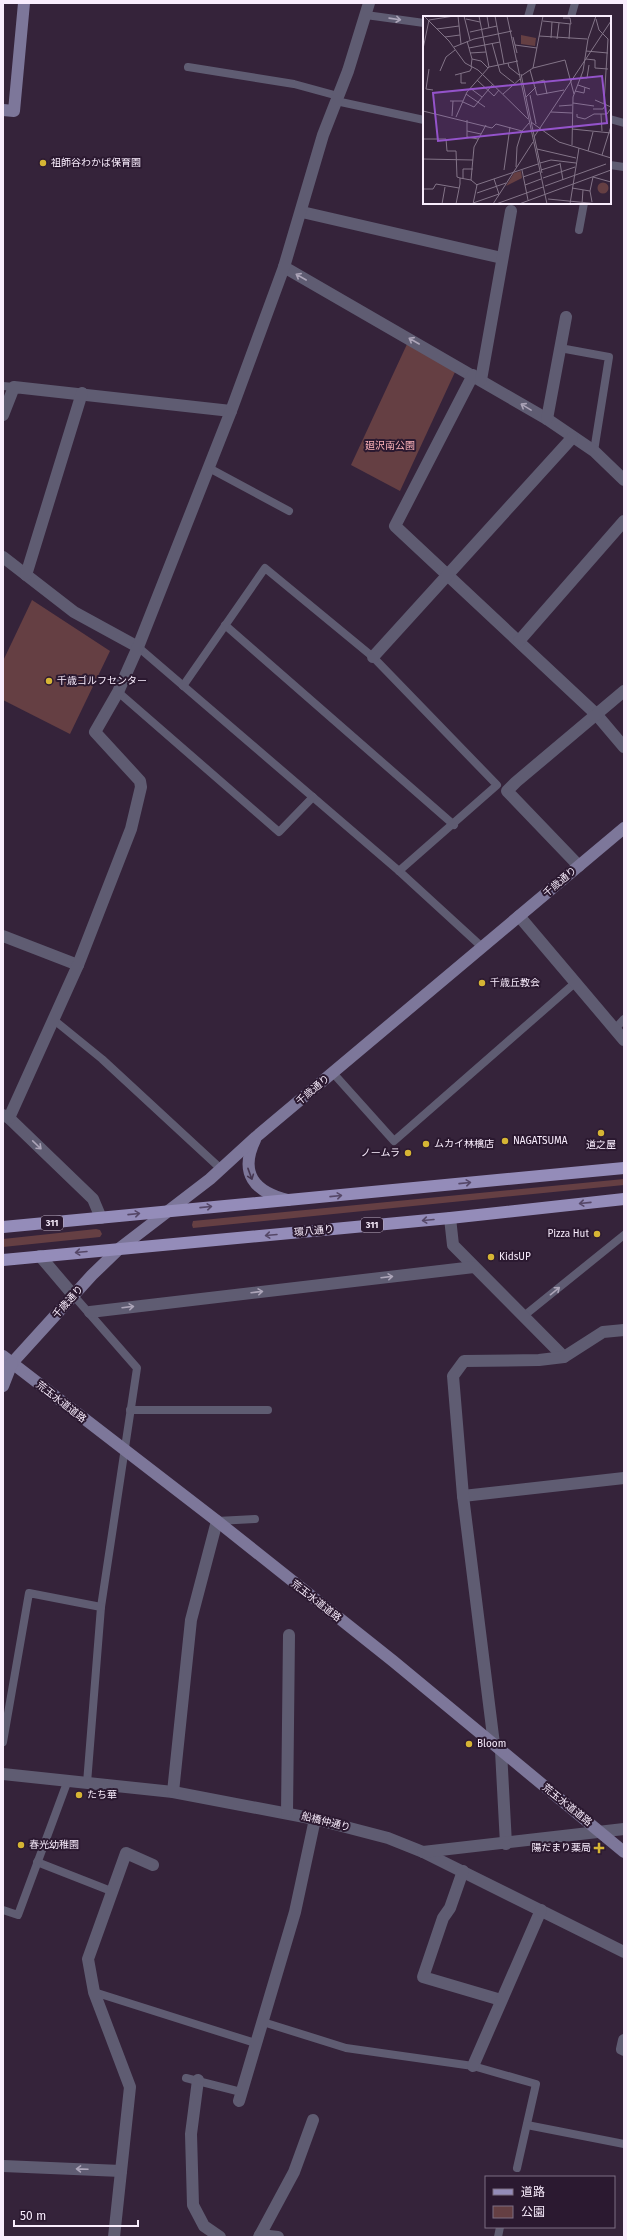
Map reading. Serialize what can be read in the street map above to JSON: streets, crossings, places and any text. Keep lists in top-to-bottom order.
{
  "streets": {
    "main road": ["311", "環八通り"],
    "street": ["千歳通り", "荒玉水道道路", "船橋仲通り"]
  },
  "crossings": [
    ["千歳通り", "311"],
    ["千歳通り", "環八通り"],
    ["千歳通り", "荒玉水道道路"]
  ],
  "parks": ["廻沢南公園"],
  "places": {
    "other": [
      "祖師谷わかば保育園",
      "千歳ゴルフセンター",
      "千歳丘教会",
      "道之屋",
      "NAGATSUMA",
      "ムカイ林檎店",
      "ノームラ",
      "Pizza Hut",
      "KidsUP",
      "Bloom",
      "たち華",
      "春光幼稚園"
    ],
    "health": ["陽だまり薬局"]
  },
  "legend": ["道路", "公園"],
  "scale_bar": "50 m"
}
